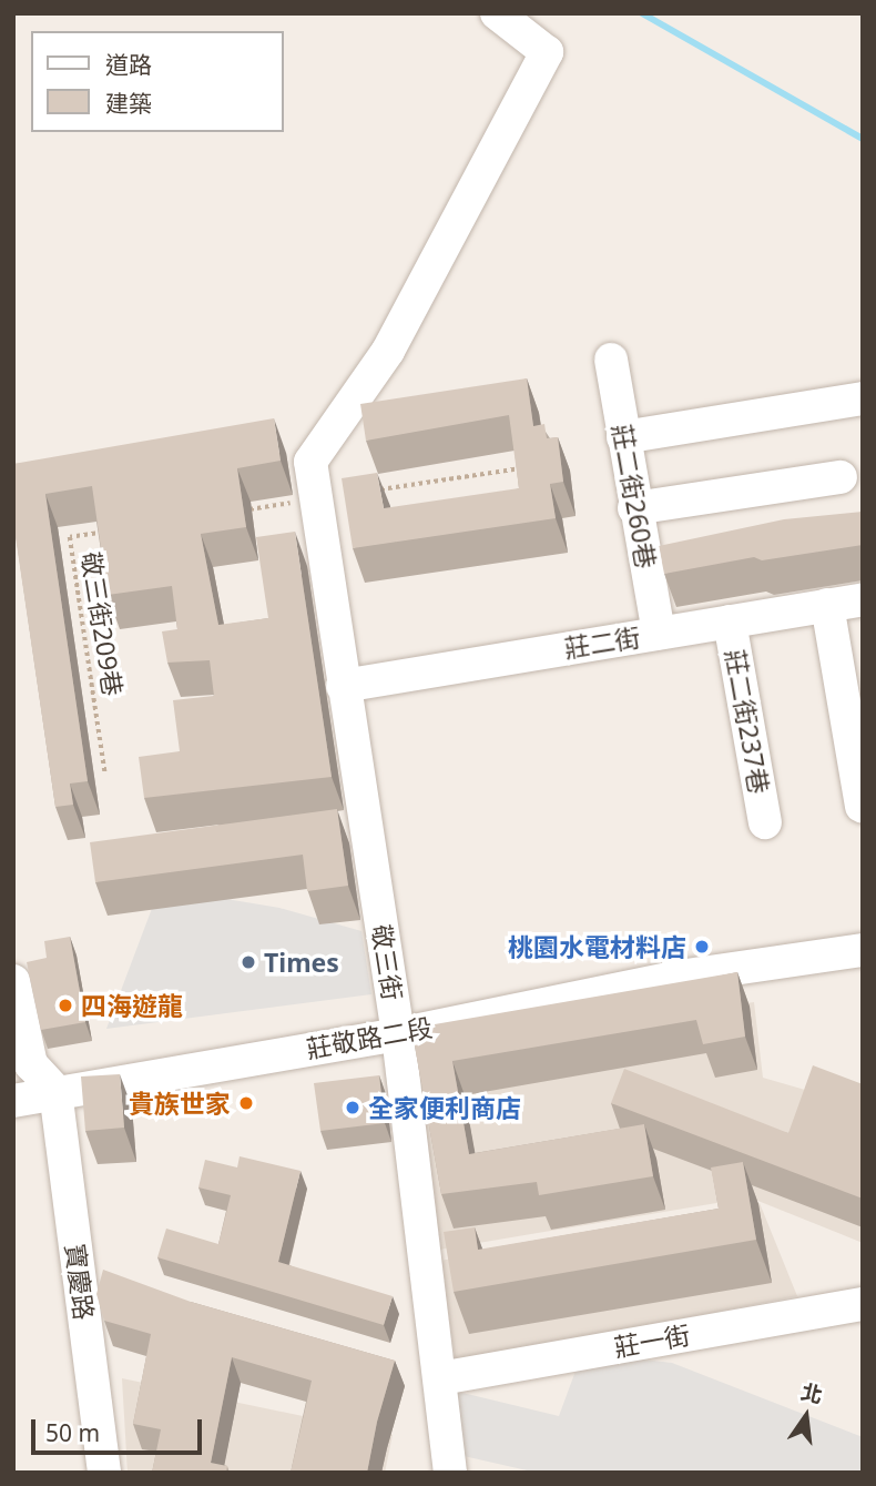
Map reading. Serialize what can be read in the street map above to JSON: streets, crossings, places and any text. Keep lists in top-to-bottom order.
{
  "streets": {
    "street": [
      "莊二街260巷",
      "莊二街",
      "莊二街237巷",
      "敬三街",
      "莊敬路二段",
      "寶慶路",
      "莊一街"
    ],
    "path": ["敬三街209巷"]
  },
  "crossings": [
    ["莊二街260巷", "莊二街"],
    ["莊二街", "莊二街237巷"],
    ["莊二街", "敬三街"],
    ["敬三街", "莊敬路二段"],
    ["敬三街", "莊一街"],
    ["莊敬路二段", "寶慶路"]
  ],
  "places": [
    "桃園水電材料店",
    "Times",
    "四海遊龍",
    "貴族世家",
    "全家便利商店"
  ],
  "legend": ["道路", "建築"],
  "scale_bar": "50 m",
  "north": "top"
}
